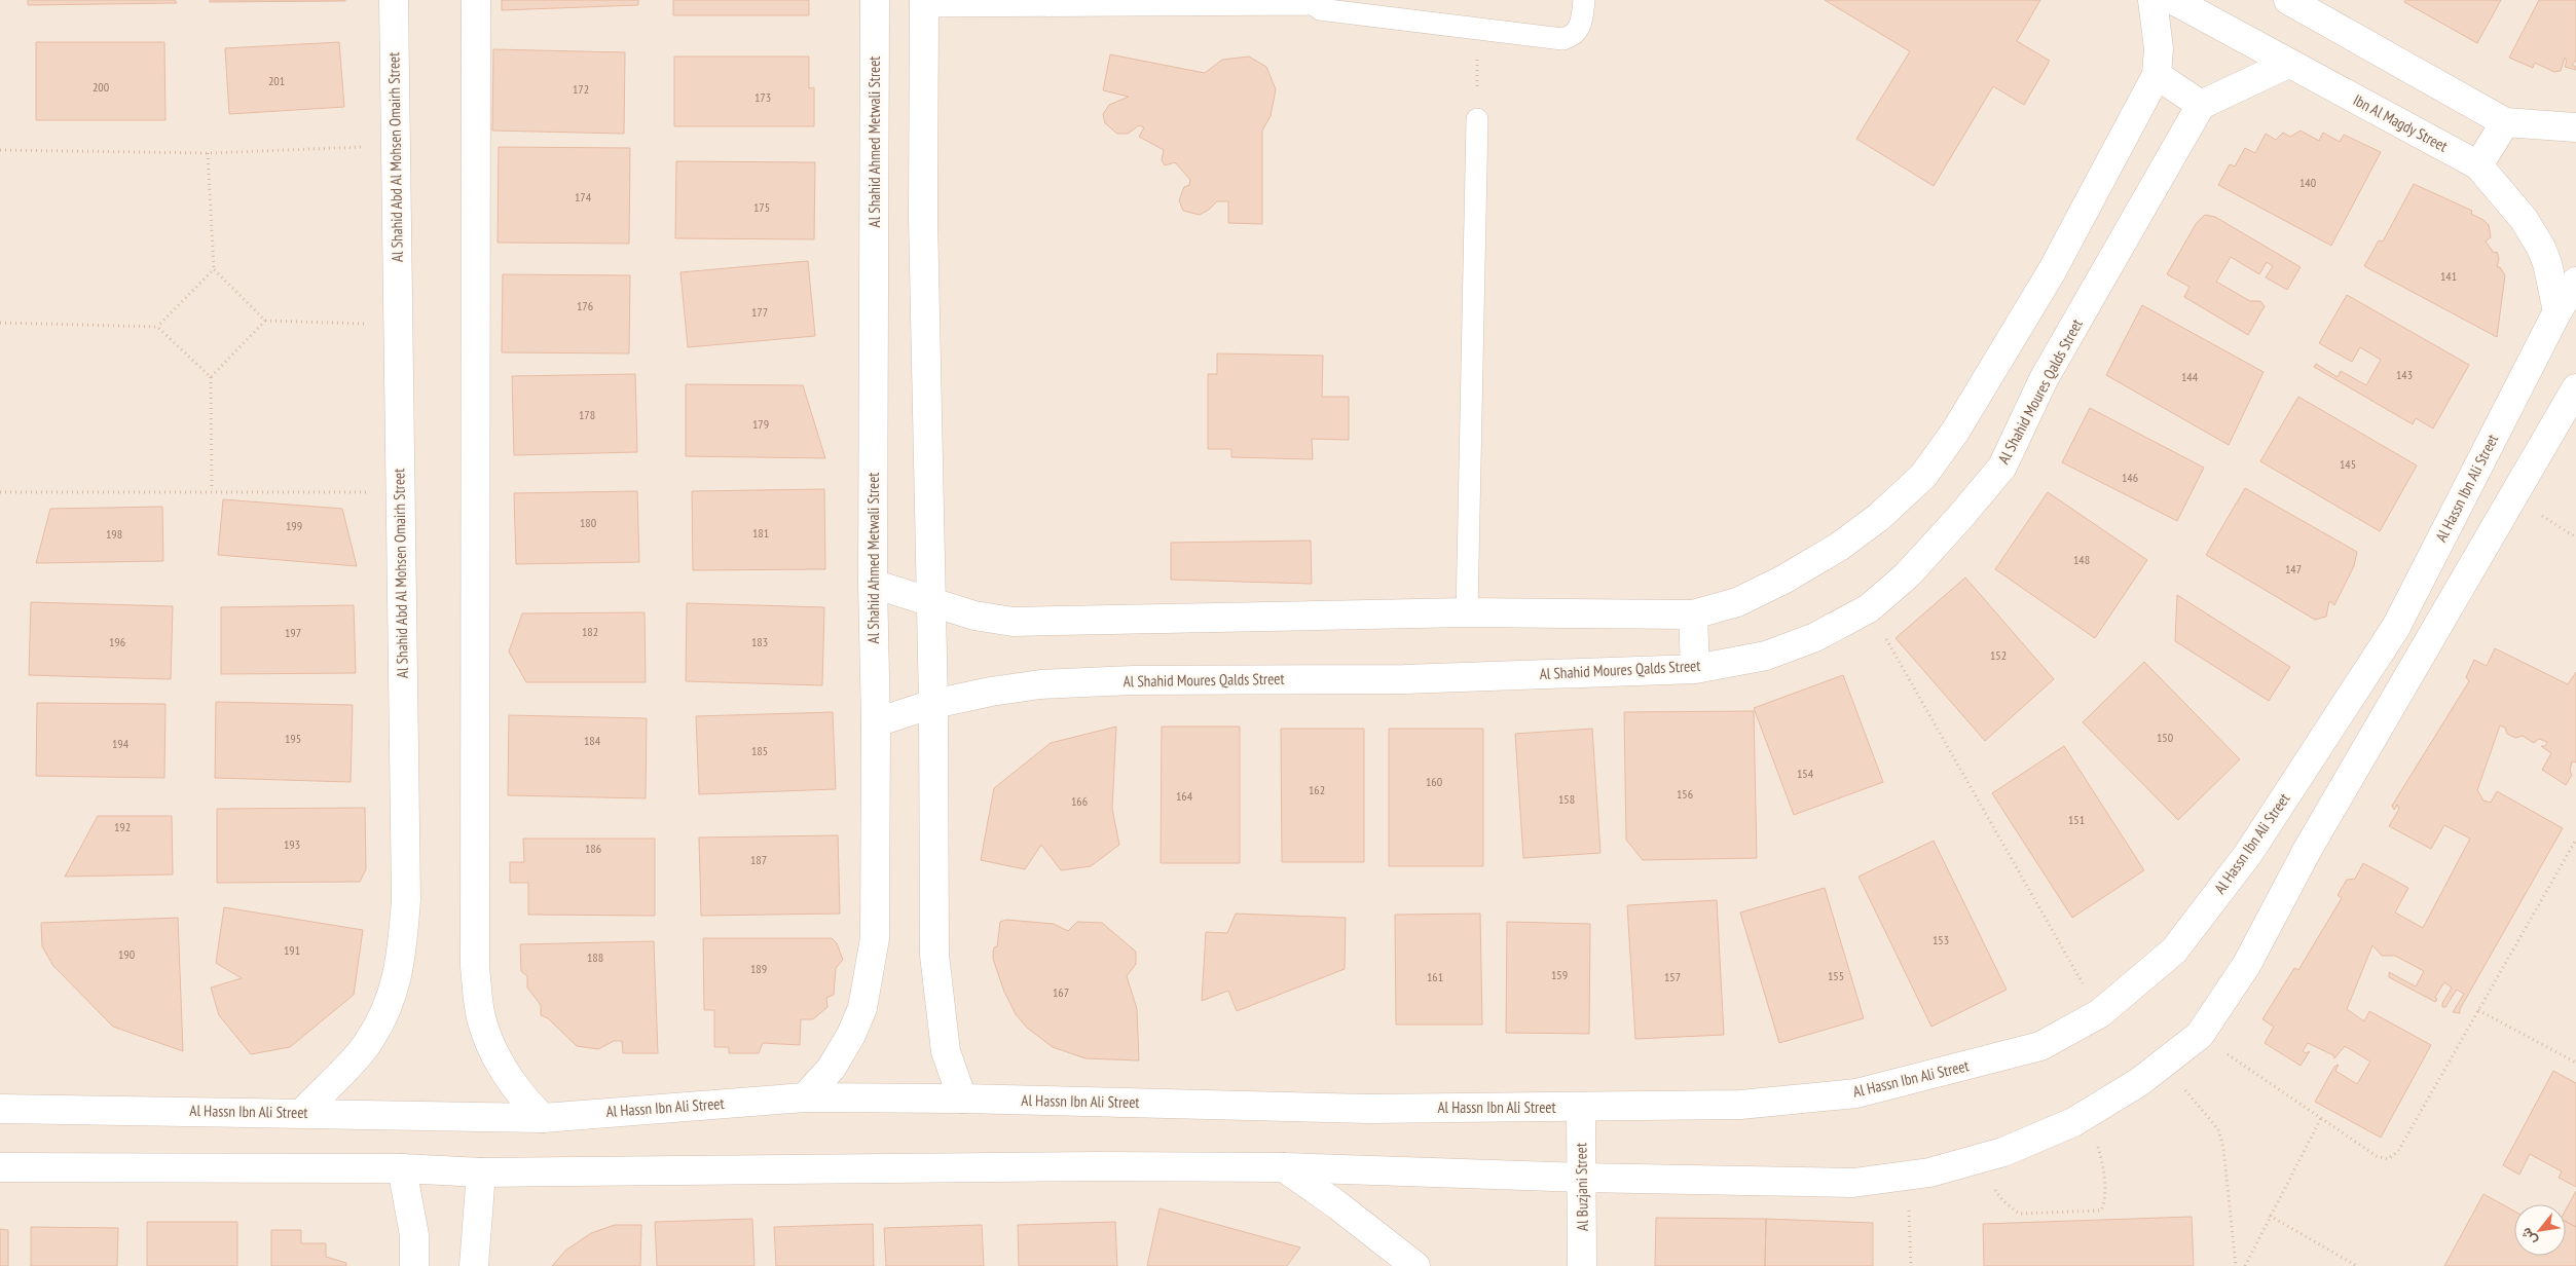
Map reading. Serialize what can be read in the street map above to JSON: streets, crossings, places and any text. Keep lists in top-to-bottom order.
{
  "streets": {
    "street": [
      "Ibn Al Magdy Street",
      "Al Shahid Ahmed Metwali Street",
      "Al Shahid Abd Al Mohsen Omairh Street",
      "Al Shahid Moures Qalds Street",
      "Al Hassn Ibn Ali Street",
      "Al Buzjani Street"
    ]
  },
  "crossings": [
    ["Ibn Al Magdy Street", "Al Hassn Ibn Ali Street"],
    ["Al Shahid Ahmed Metwali Street", "Al Shahid Moures Qalds Street"],
    ["Al Shahid Ahmed Metwali Street", "Al Hassn Ibn Ali Street"],
    ["Al Shahid Abd Al Mohsen Omairh Street", "Al Hassn Ibn Ali Street"],
    ["Al Hassn Ibn Ali Street", "Al Buzjani Street"]
  ],
  "house_numbers": [
    "201",
    "200",
    "172",
    "173",
    "140",
    "174",
    "175",
    "141",
    "176",
    "177",
    "143",
    "144",
    "178",
    "179",
    "145",
    "146",
    "180",
    "199",
    "181",
    "198",
    "148",
    "147",
    "182",
    "197",
    "196",
    "183",
    "152",
    "150",
    "195",
    "184",
    "194",
    "185",
    "154",
    "160",
    "162",
    "156",
    "164",
    "158",
    "166",
    "151",
    "192",
    "193",
    "186",
    "187",
    "153",
    "191",
    "190",
    "188",
    "189",
    "159",
    "155",
    "161",
    "157",
    "167"
  ],
  "north": "bottom left"
}
